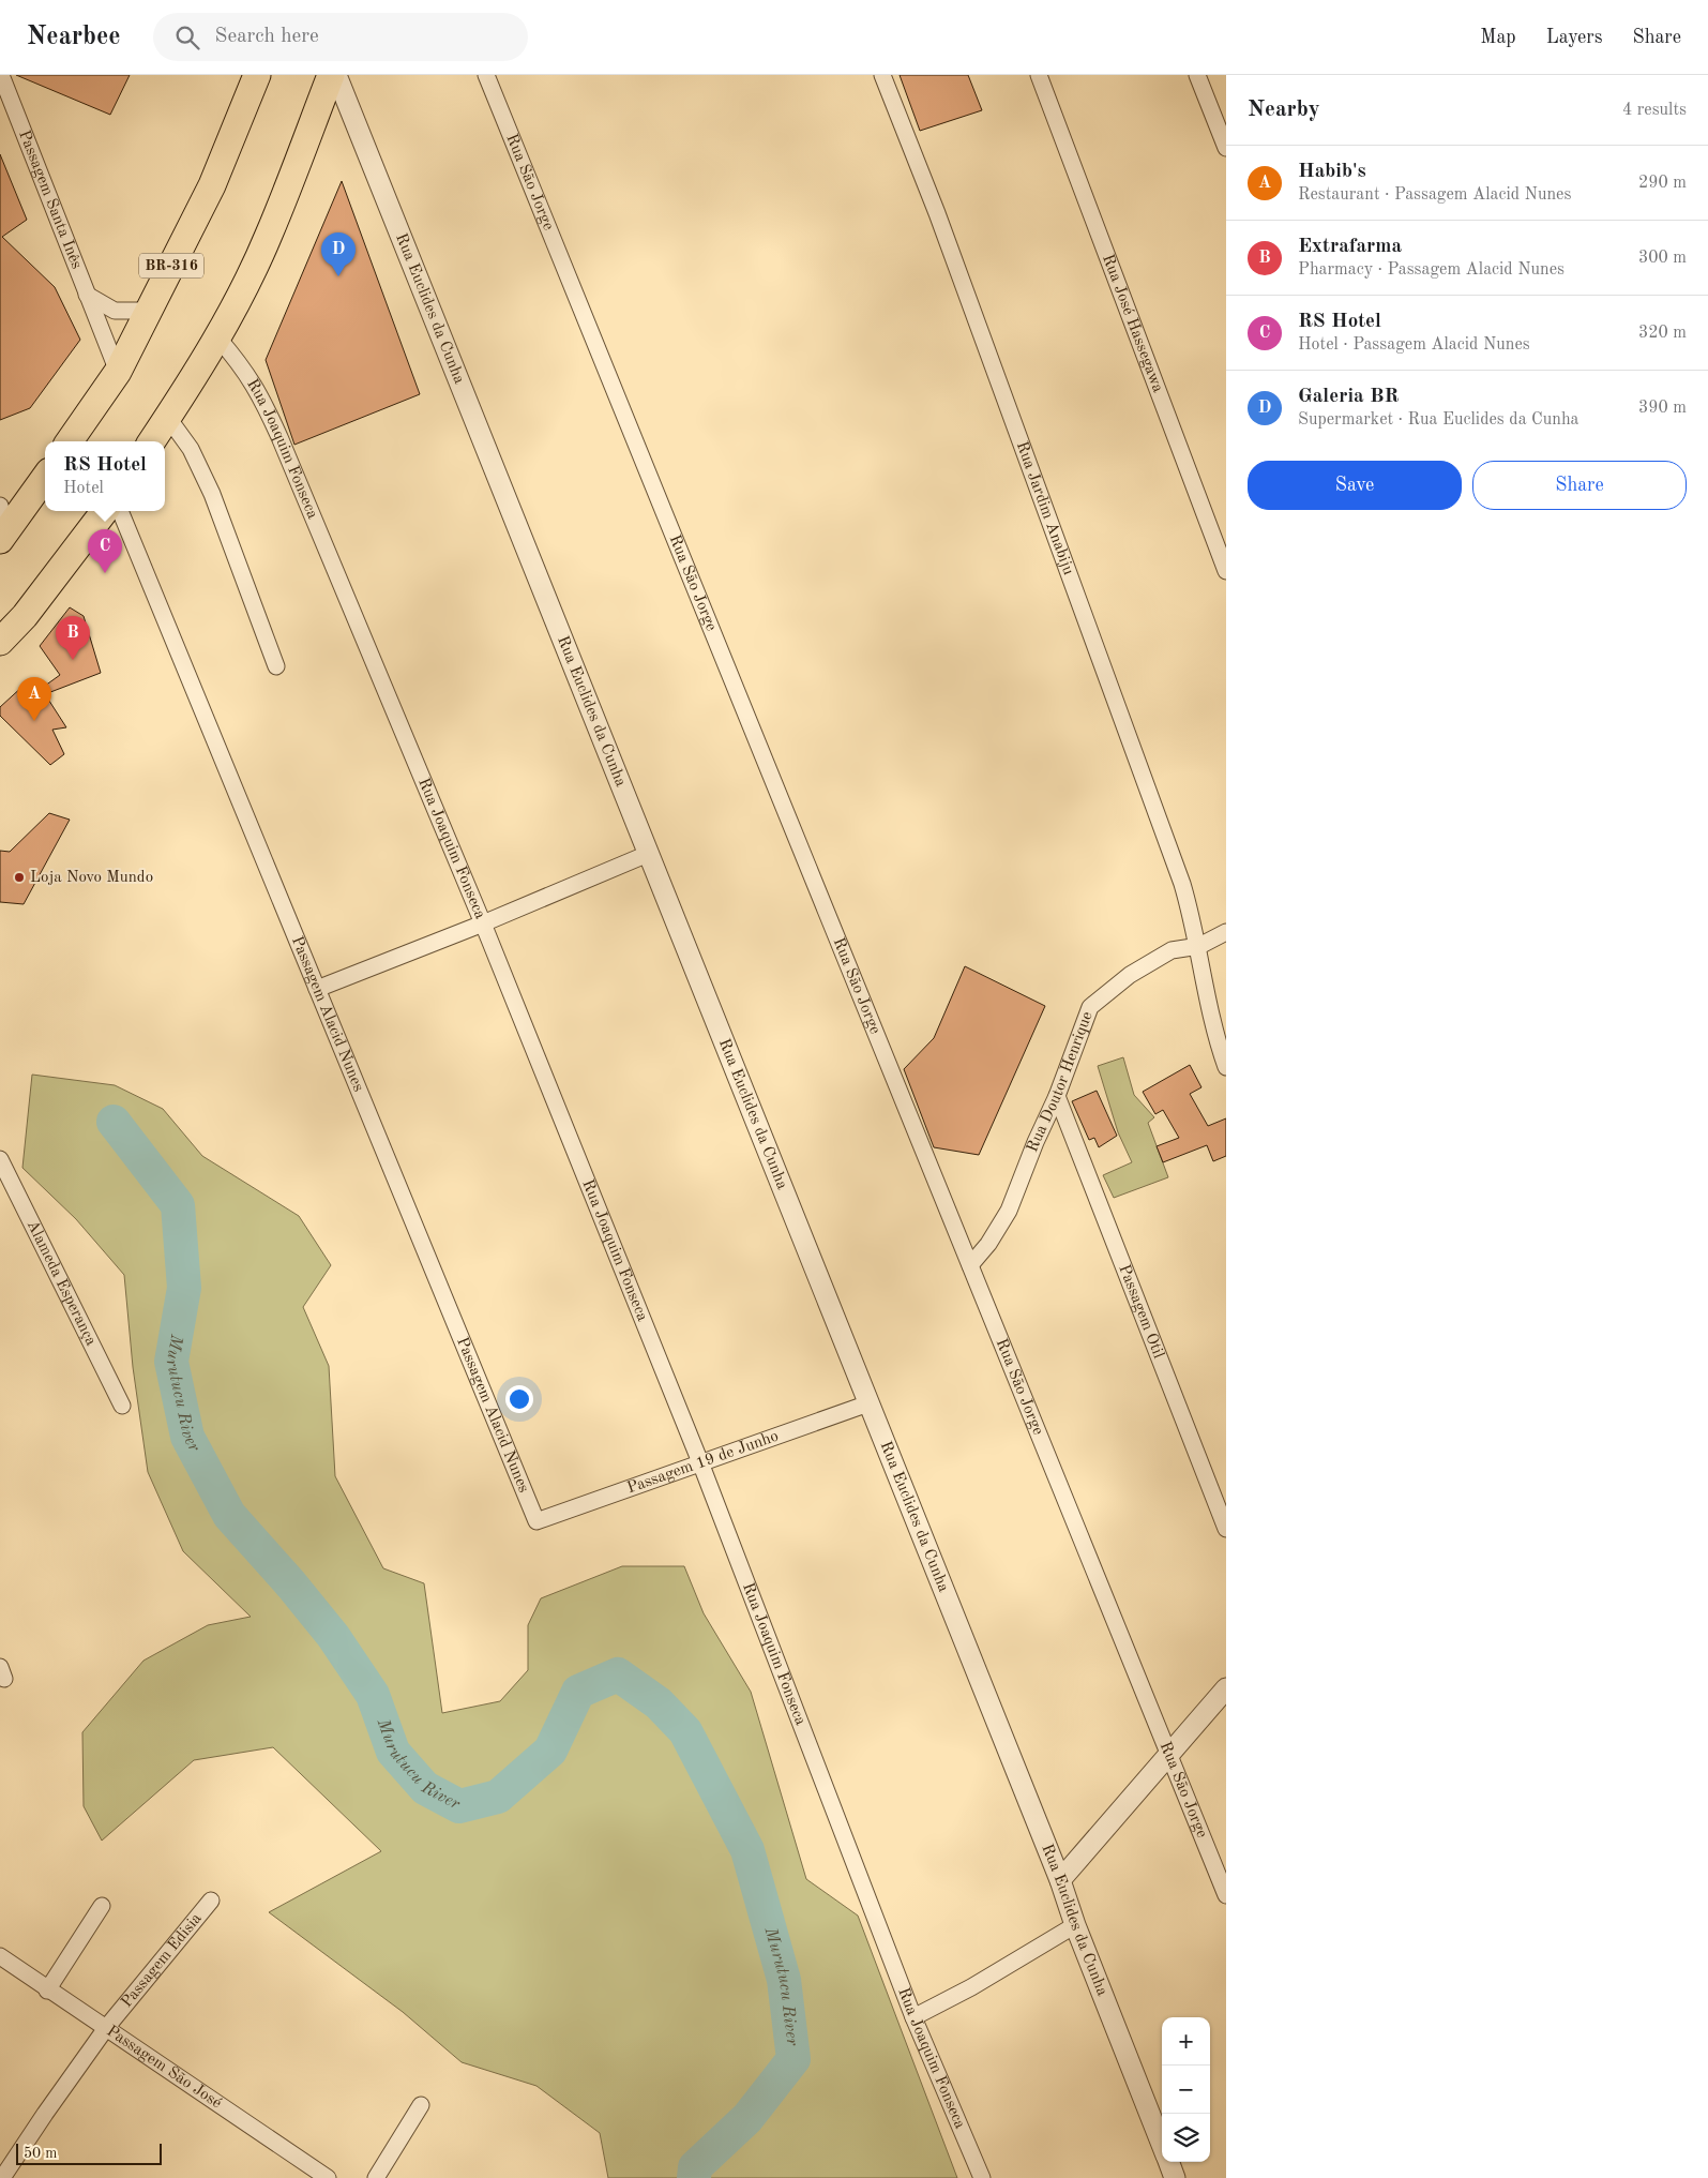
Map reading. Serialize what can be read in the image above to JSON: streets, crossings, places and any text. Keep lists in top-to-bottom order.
{
  "streets": {
    "highway": ["BR-316"],
    "street": [
      "Rua São Jorge",
      "Passagem Santa Inês",
      "Rua Euclides da Cunha",
      "Rua José Hassegawa",
      "Rua Joaquim Fonseca",
      "Rua Jardim Anabiju",
      "Passagem Alacid Nunes",
      "Rua Doutor Henrique",
      "Alameda Esperança",
      "Passagem Otil",
      "Passagem 19 de Junho",
      "Passagem Edisia",
      "Passagem São José"
    ]
  },
  "crossings": [
    ["Rua São Jorge", "Rua Doutor Henrique"],
    ["Passagem Santa Inês", "BR-316"],
    ["Rua Euclides da Cunha", "Passagem 19 de Junho"],
    ["Rua Joaquim Fonseca", "Passagem 19 de Junho"],
    ["Rua Jardim Anabiju", "Rua Doutor Henrique"],
    ["Passagem Alacid Nunes", "Passagem 19 de Junho"],
    ["Rua Doutor Henrique", "Passagem Otil"],
    ["Passagem Edisia", "Passagem São José"]
  ],
  "water": ["Murutucu River"],
  "places": ["Loja Novo Mundo"],
  "scale_bar": "50 m",
  "page": {
    "header": "Nearbee",
    "search": "Search here",
    "nav": ["Map", "Layers", "Share"],
    "heading": ["Nearby", "4 results"],
    "list": [
      {
        "mark": "A",
        "name": "Habib's",
        "note": "Restaurant · Passagem Alacid Nunes",
        "value": "290 m"
      },
      {
        "mark": "B",
        "name": "Extrafarma",
        "note": "Pharmacy · Passagem Alacid Nunes",
        "value": "300 m"
      },
      {
        "mark": "C",
        "name": "RS Hotel",
        "note": "Hotel · Passagem Alacid Nunes",
        "value": "320 m"
      },
      {
        "mark": "D",
        "name": "Galeria BR",
        "note": "Supermarket · Rua Euclides da Cunha",
        "value": "390 m"
      }
    ],
    "pins": [
      "D",
      "C",
      "B",
      "A"
    ],
    "popup": ["RS Hotel", "Hotel"],
    "buttons": ["Save", "Share"],
    "map_buttons": ["+", "−"],
    "scale": "50 m"
  }
}
